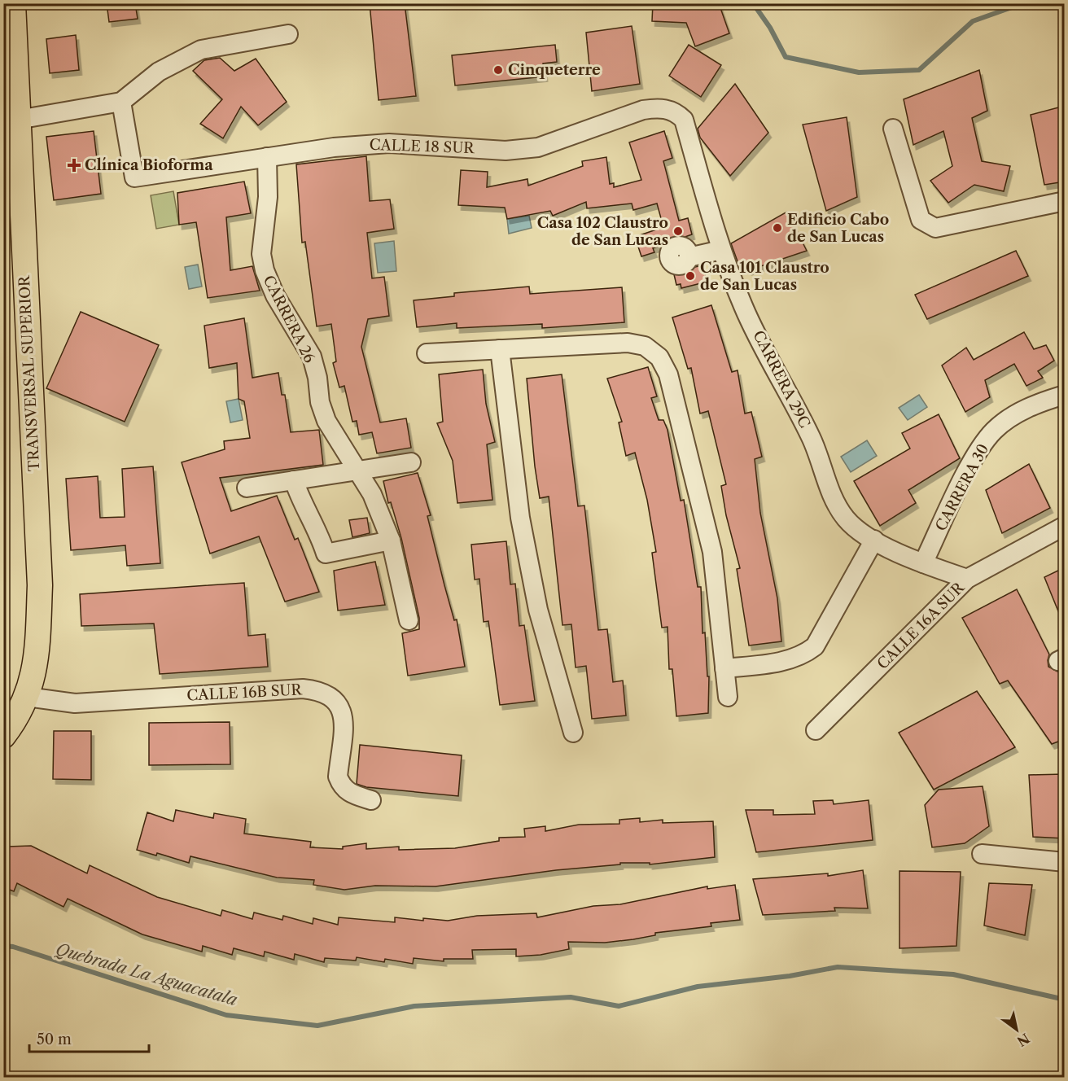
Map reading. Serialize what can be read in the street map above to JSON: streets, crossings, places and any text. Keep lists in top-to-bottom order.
{
  "streets": {
    "main road": ["TRANSVERSAL SUPERIOR"],
    "street": [
      "CALLE 18 SUR",
      "CARRERA 26",
      "CARRERA 29C",
      "CARRERA 30",
      "CALLE 16A SUR",
      "CALLE 16B SUR"
    ]
  },
  "crossings": [
    ["CALLE 18 SUR", "CARRERA 26"],
    ["CALLE 18 SUR", "CARRERA 29C"],
    ["TRANSVERSAL SUPERIOR", "CALLE 16B SUR"],
    ["CARRERA 29C", "CARRERA 30"],
    ["CARRERA 29C", "CALLE 16A SUR"]
  ],
  "water": ["Quebrada La Aguacatala"],
  "places": {
    "other": [
      "Cinqueterre",
      "Edificio Cabo de San Lucas",
      "Casa 102 Claustro de San Lucas",
      "Casa 101 Claustro de San Lucas"
    ],
    "health": ["Clínica Bioforma"]
  },
  "scale_bar": "50 m",
  "north": "bottom right"
}
